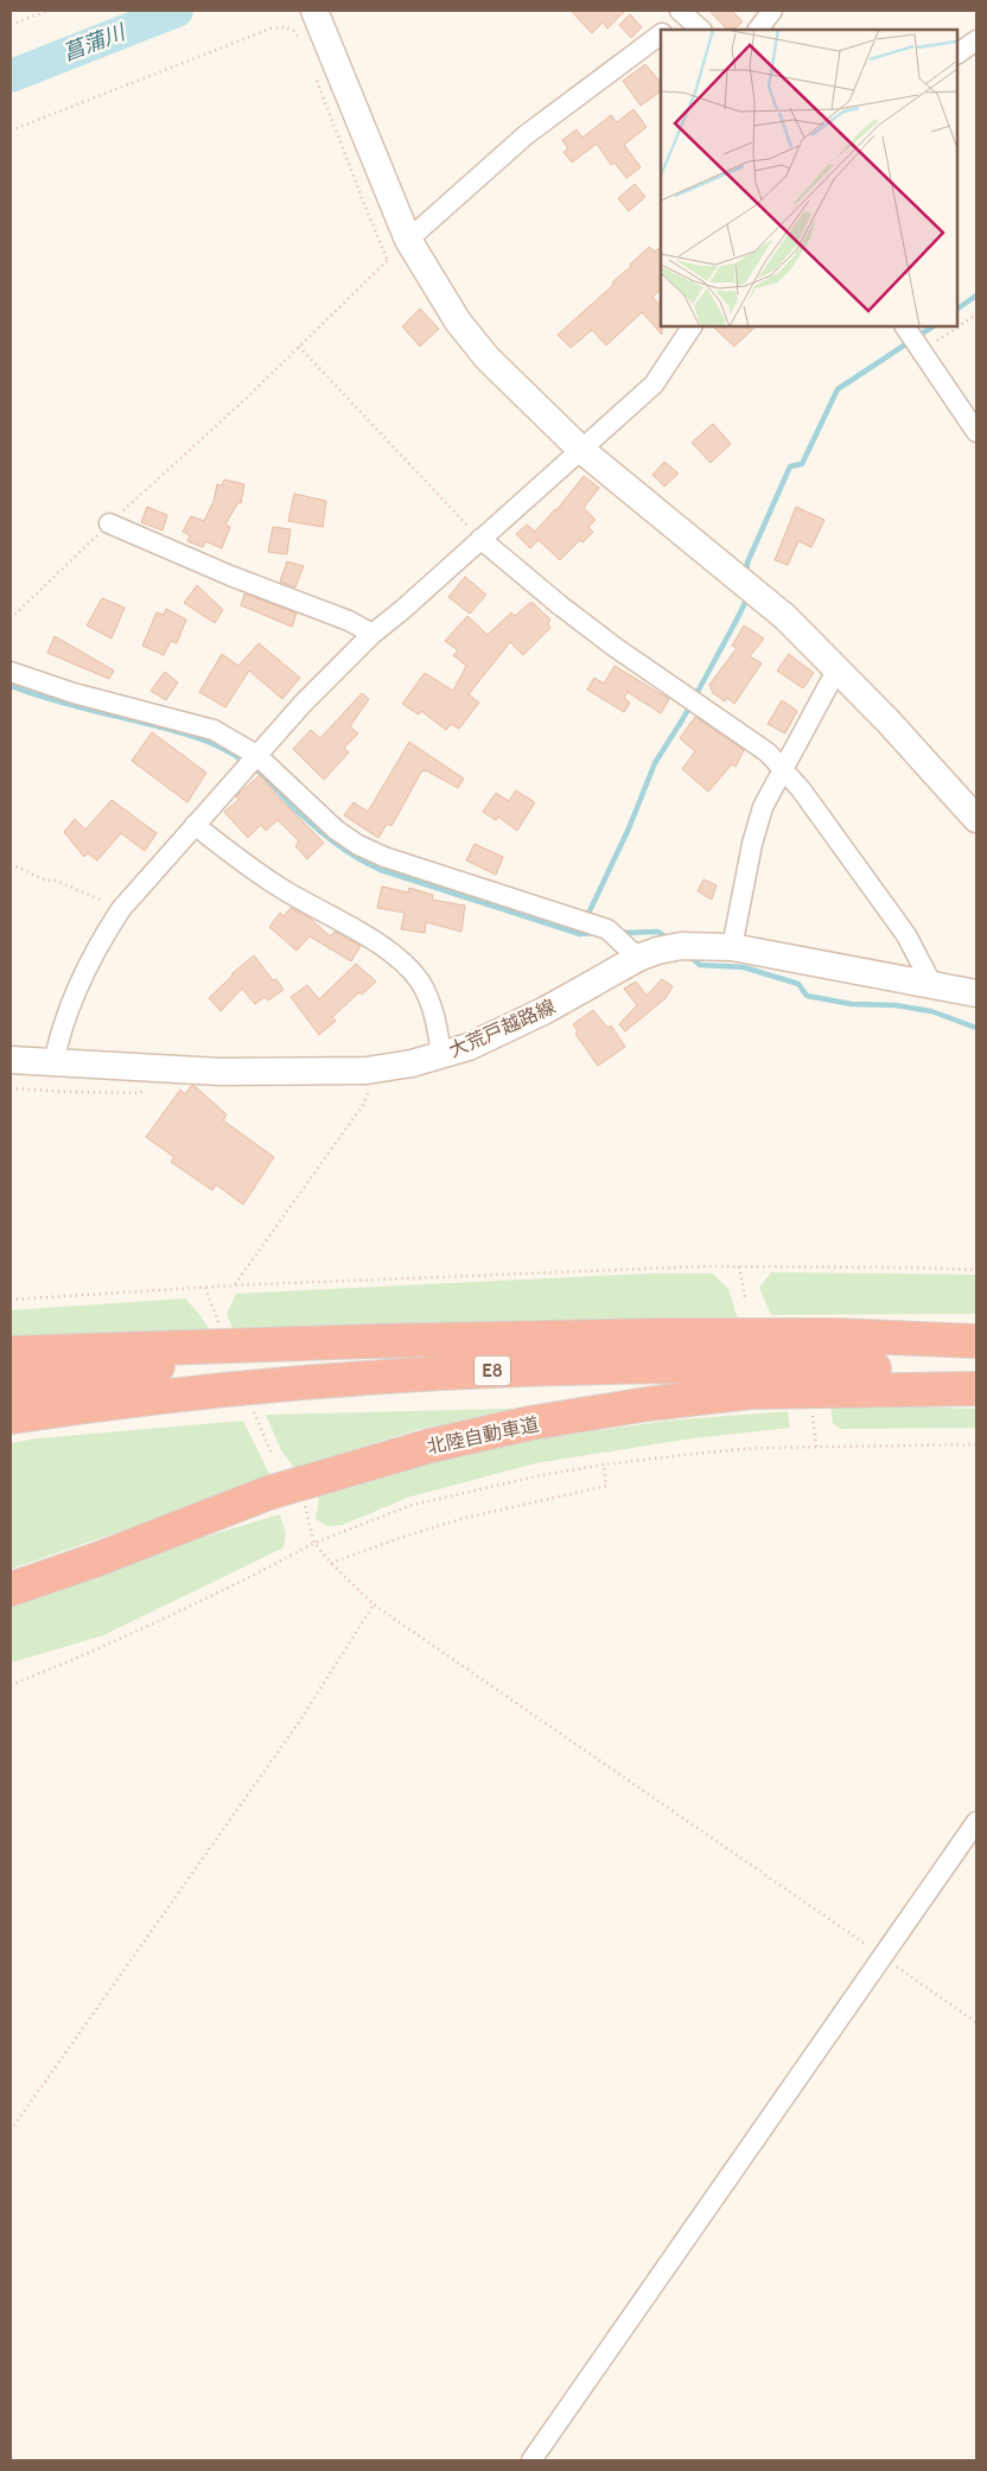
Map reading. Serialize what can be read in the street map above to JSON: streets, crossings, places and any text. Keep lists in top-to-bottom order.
{
  "streets": {
    "highway": ["E8", "北陸自動車道"],
    "street": ["大荒戸越路線"]
  },
  "water": ["菖蒲川"]
}
